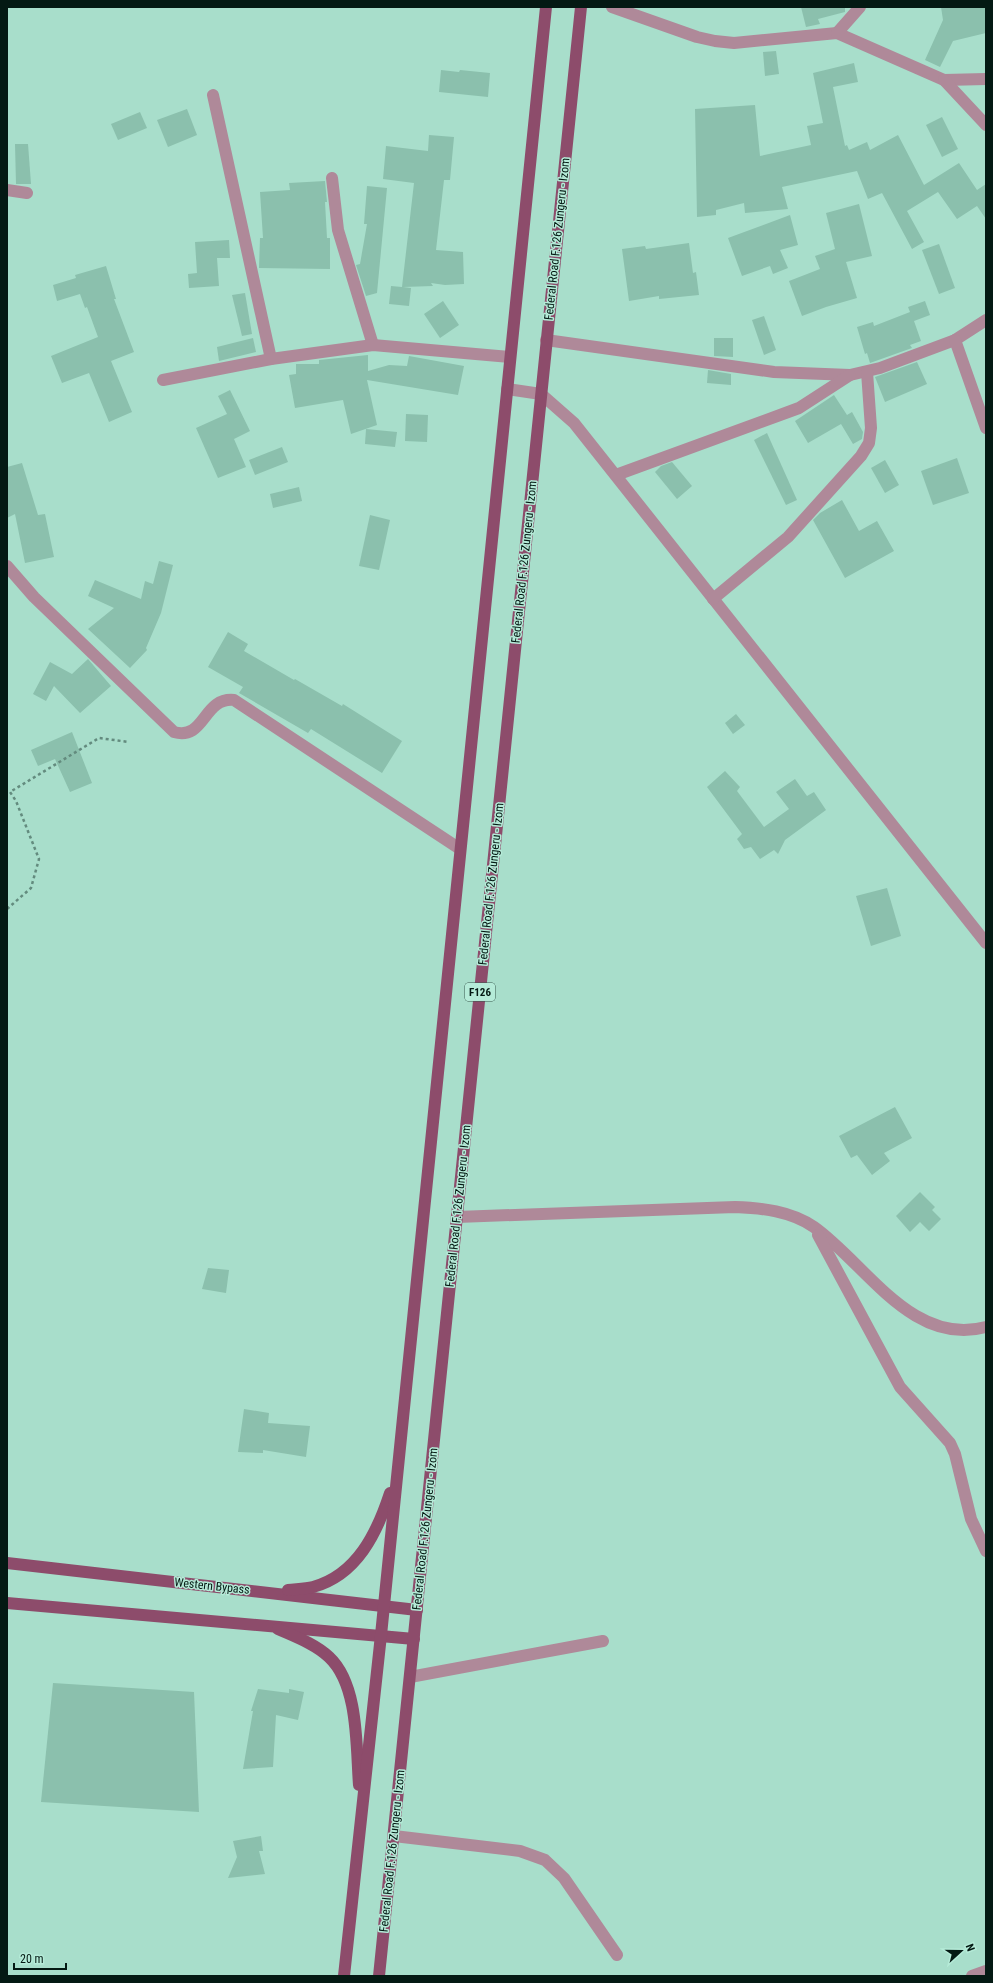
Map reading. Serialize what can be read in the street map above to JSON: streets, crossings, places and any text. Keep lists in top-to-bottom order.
{
  "streets": {
    "main road": ["Federal Road F.126 Zungeru - Izom", "F126", "Western Bypass"]
  },
  "crossings": [
    ["Federal Road F.126 Zungeru - Izom", "Western Bypass"]
  ],
  "scale_bar": "20 m",
  "north": "right"
}
